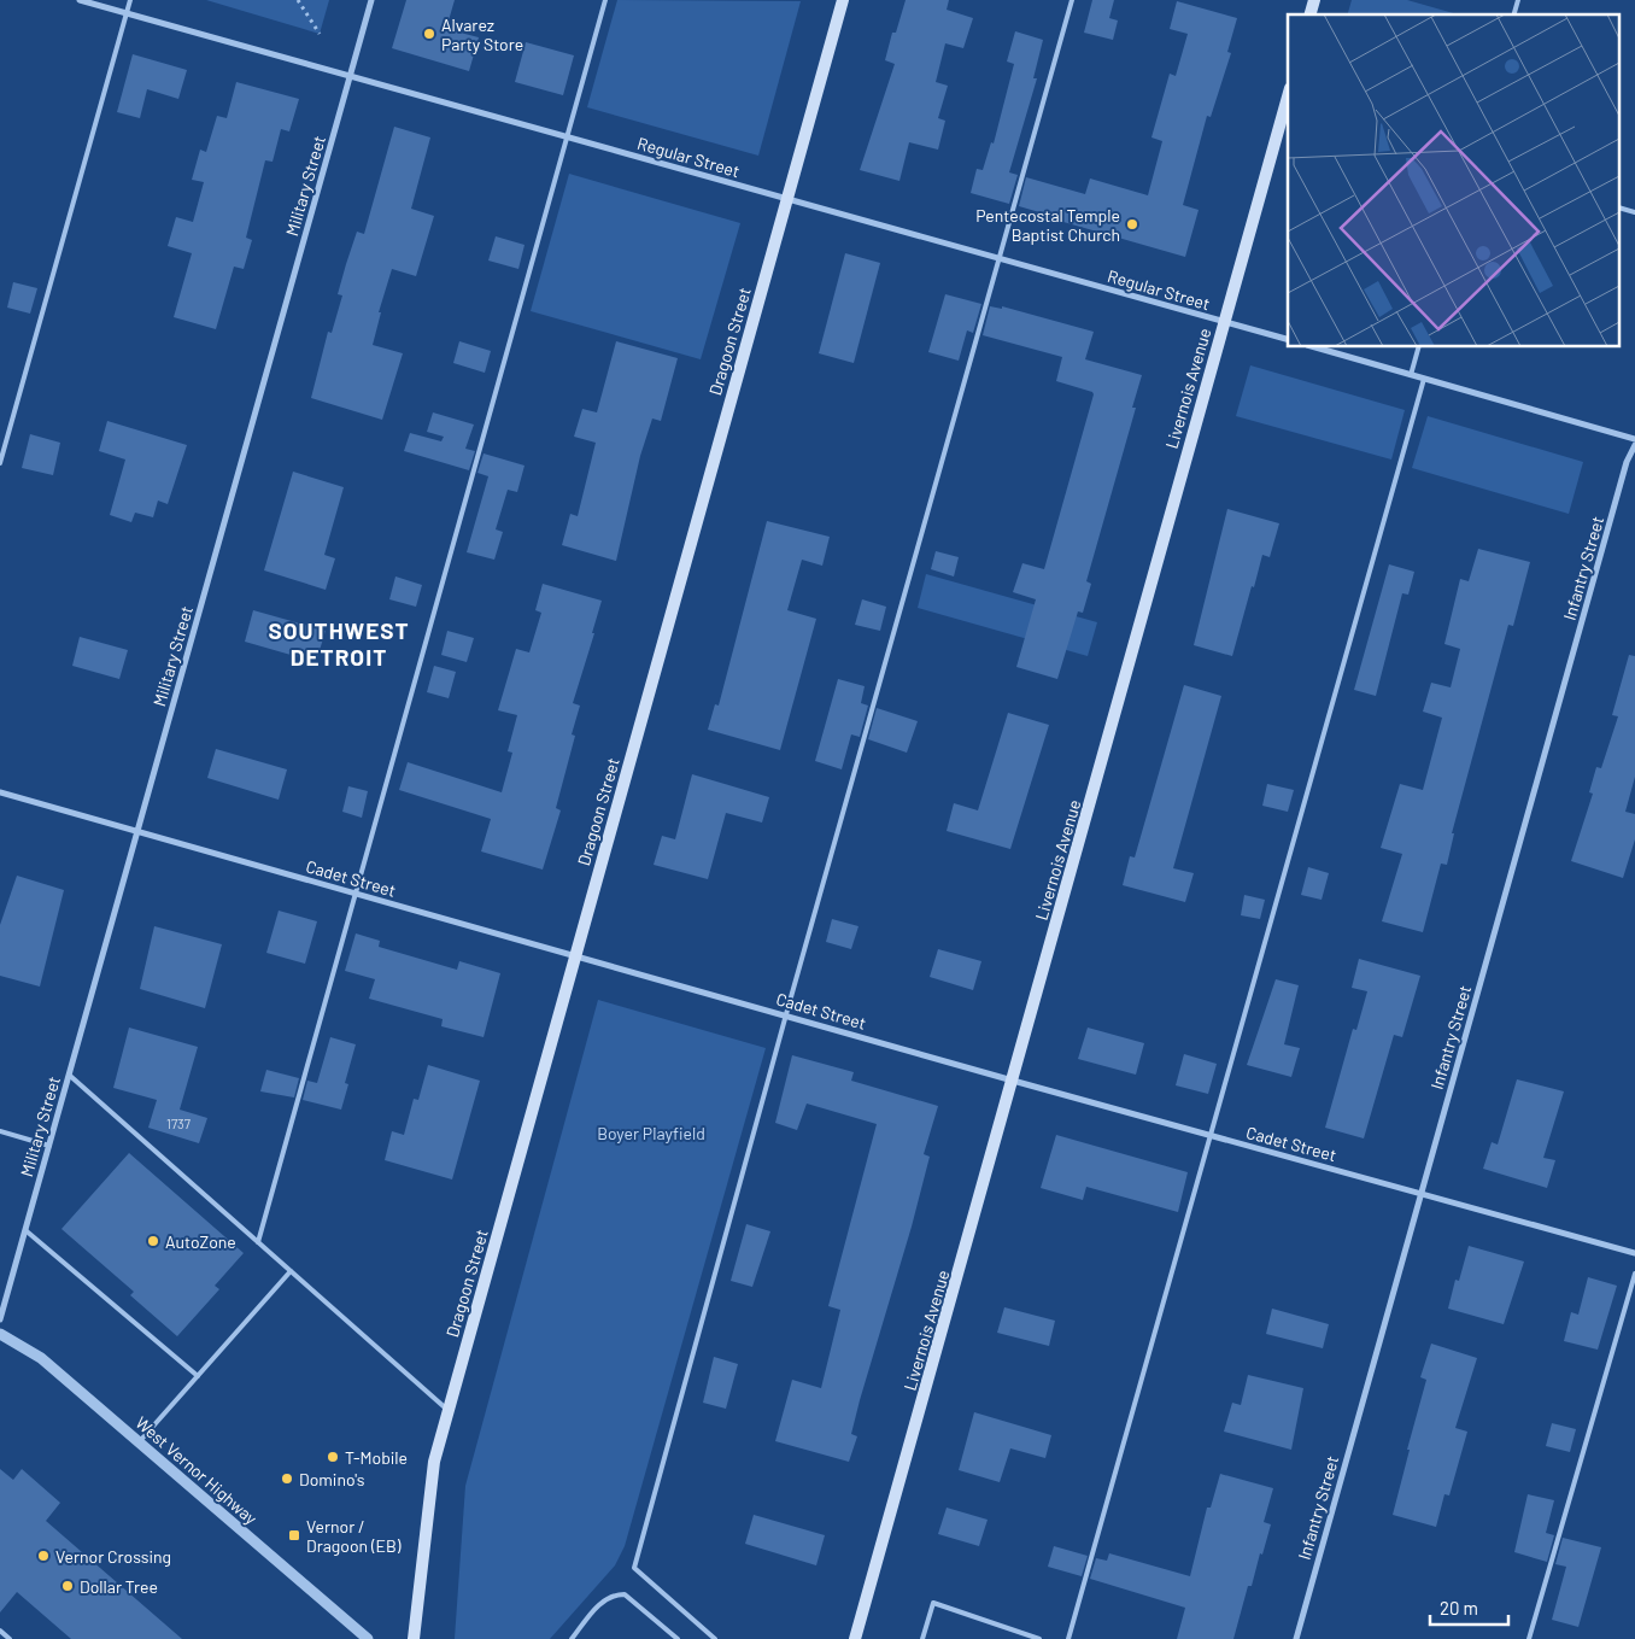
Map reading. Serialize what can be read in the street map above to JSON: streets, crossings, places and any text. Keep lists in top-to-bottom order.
{
  "streets": {
    "main road": ["Dragoon Street", "Livernois Avenue"],
    "street": [
      "Regular Street",
      "Military Street",
      "Infantry Street",
      "Cadet Street",
      "West Vernor Highway"
    ]
  },
  "crossings": [
    ["Regular Street", "Military Street"],
    ["Regular Street", "Dragoon Street"],
    ["Regular Street", "Livernois Avenue"],
    ["Military Street", "Cadet Street"],
    ["Dragoon Street", "Cadet Street"],
    ["Livernois Avenue", "Cadet Street"],
    ["Infantry Street", "Cadet Street"]
  ],
  "districts": ["SOUTHWEST DETROIT"],
  "parks": ["Boyer Playfield"],
  "places": {
    "other": [
      "Alvarez Party Store",
      "Pentecostal Temple Baptist Church",
      "AutoZone",
      "T-Mobile",
      "Domino's",
      "Vernor Crossing",
      "Dollar Tree"
    ],
    "transit": ["Vernor / Dragoon (EB)"]
  },
  "house_numbers": ["1737"],
  "scale_bar": "20 m"
}
